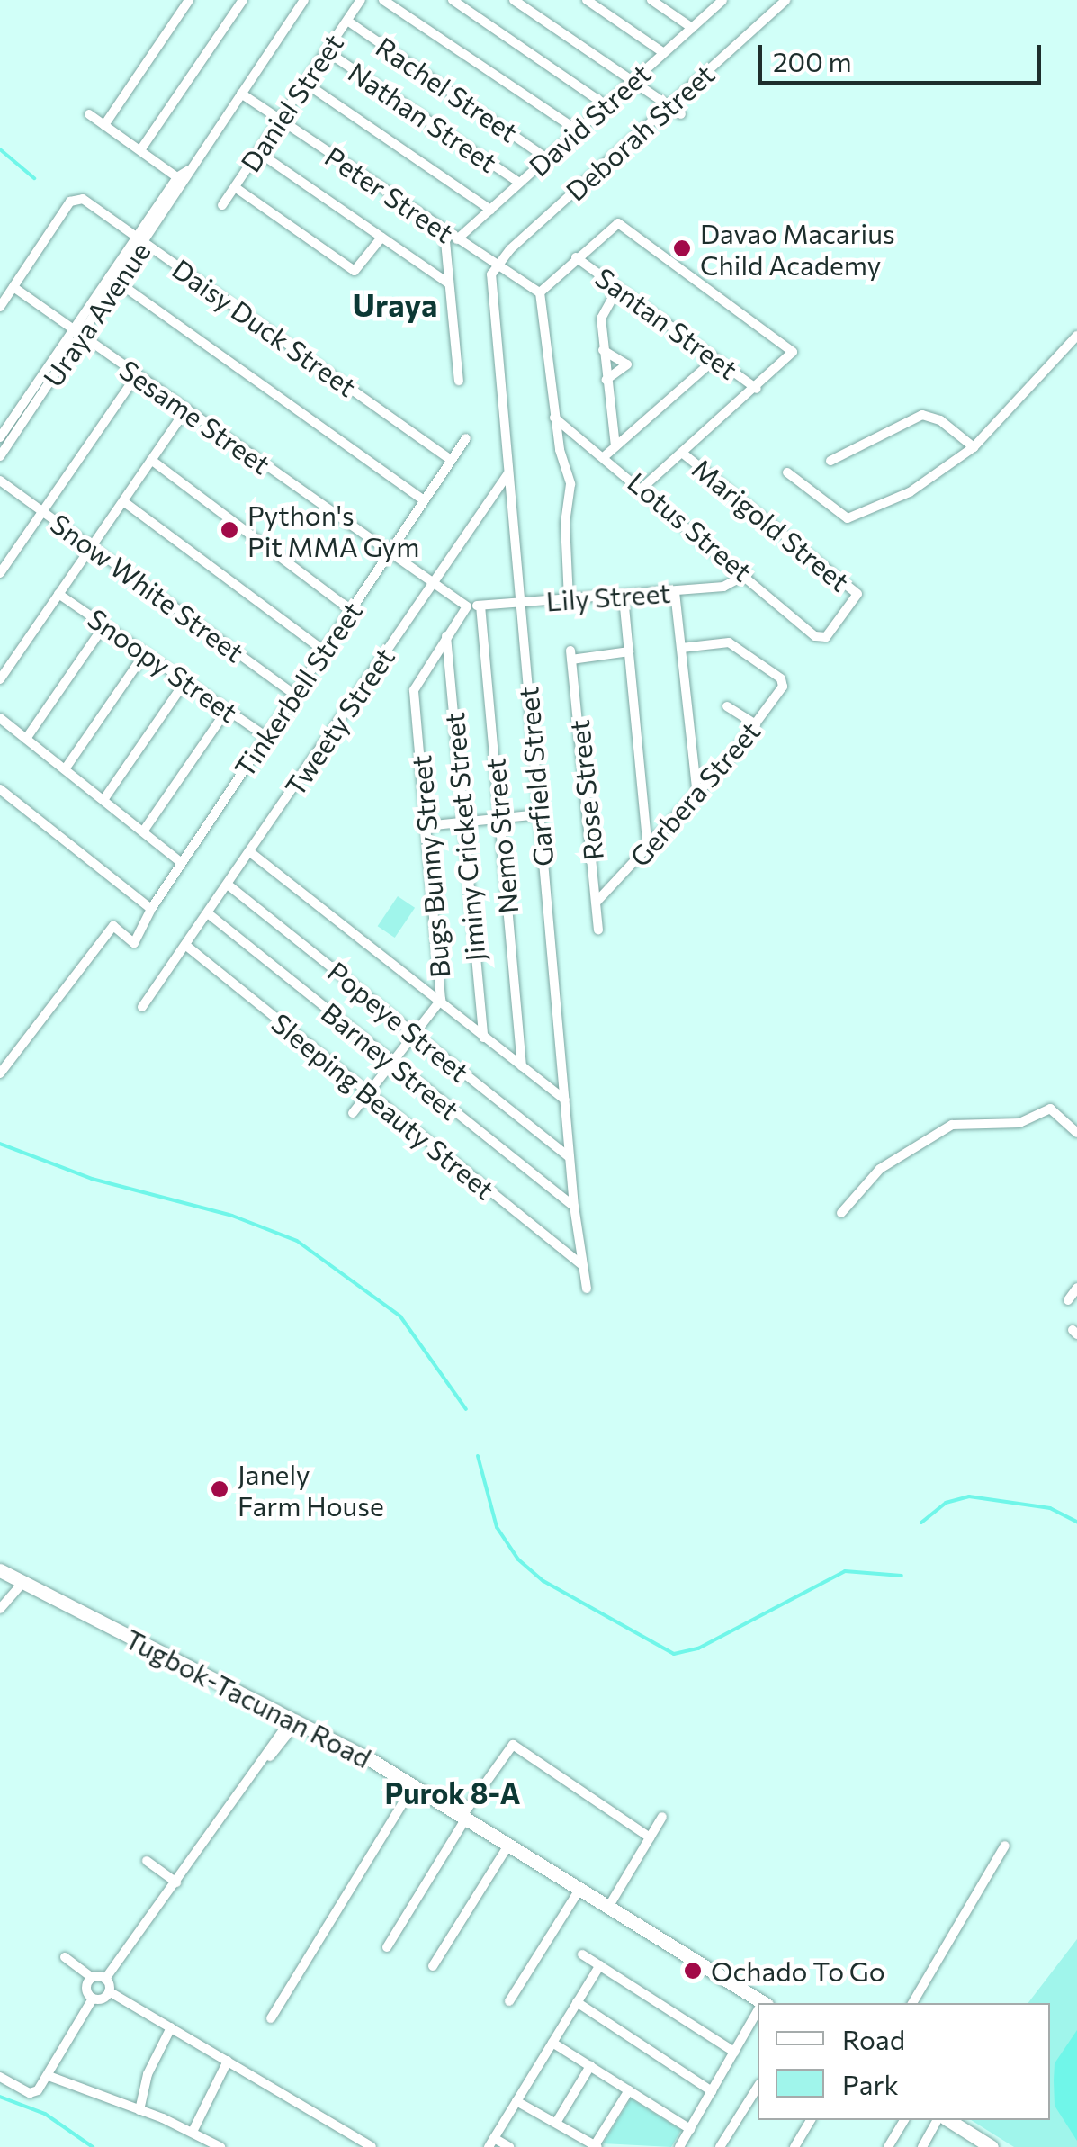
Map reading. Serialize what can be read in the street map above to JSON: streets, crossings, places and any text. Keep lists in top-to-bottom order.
{
  "streets": {
    "street": [
      "Rachel Street",
      "Daniel Street",
      "Nathan Street",
      "David Street",
      "Deborah Street",
      "Peter Street",
      "Uraya Avenue",
      "Santan Street",
      "Daisy Duck Street",
      "Sesame Street",
      "Marigold Street",
      "Lotus Street",
      "Snow White Street",
      "Lily Street",
      "Snoopy Street",
      "Tinkerbell Street",
      "Tweety Street",
      "Garfield Street",
      "Rose Street",
      "Gerbera Street",
      "Nemo Street",
      "Jiminy Cricket Street",
      "Bugs Bunny Street",
      "Popeye Street",
      "Barney Street",
      "Sleeping Beauty Street",
      "Tugbok-Tacunan Road"
    ]
  },
  "crossings": [
    ["Rachel Street", "Daniel Street"],
    ["Rachel Street", "David Street"],
    ["Daniel Street", "Nathan Street"],
    ["Daniel Street", "Peter Street"],
    ["Nathan Street", "David Street"],
    ["David Street", "Peter Street"],
    ["Deborah Street", "Peter Street"],
    ["Deborah Street", "Garfield Street"],
    ["Peter Street", "Uraya Avenue"],
    ["Peter Street", "Garfield Street"],
    ["Uraya Avenue", "Daisy Duck Street"],
    ["Uraya Avenue", "Sesame Street"],
    ["Daisy Duck Street", "Sesame Street"],
    ["Daisy Duck Street", "Tinkerbell Street"],
    ["Sesame Street", "Lily Street"],
    ["Sesame Street", "Tinkerbell Street"],
    ["Sesame Street", "Tweety Street"],
    ["Sesame Street", "Bugs Bunny Street"],
    ["Marigold Street", "Lotus Street"],
    ["Lotus Street", "Lily Street"],
    ["Snow White Street", "Tinkerbell Street"],
    ["Lily Street", "Garfield Street"],
    ["Lily Street", "Nemo Street"],
    ["Lily Street", "Bugs Bunny Street"],
    ["Snoopy Street", "Tinkerbell Street"],
    ["Tweety Street", "Garfield Street"],
    ["Tweety Street", "Popeye Street"],
    ["Tweety Street", "Barney Street"],
    ["Tweety Street", "Sleeping Beauty Street"],
    ["Garfield Street", "Popeye Street"],
    ["Garfield Street", "Barney Street"],
    ["Garfield Street", "Sleeping Beauty Street"],
    ["Rose Street", "Gerbera Street"],
    ["Nemo Street", "Popeye Street"],
    ["Jiminy Cricket Street", "Bugs Bunny Street"],
    ["Jiminy Cricket Street", "Popeye Street"],
    ["Bugs Bunny Street", "Popeye Street"],
    ["Bugs Bunny Street", "Barney Street"],
    ["Bugs Bunny Street", "Sleeping Beauty Street"]
  ],
  "districts": ["Uraya", "Purok 8-A"],
  "places": [
    "Davao Macarius Child Academy",
    "Python's Pit MMA Gym",
    "Janely Farm House",
    "Ochado To Go"
  ],
  "legend": ["Road", "Park"],
  "scale_bar": "200 m"
}
